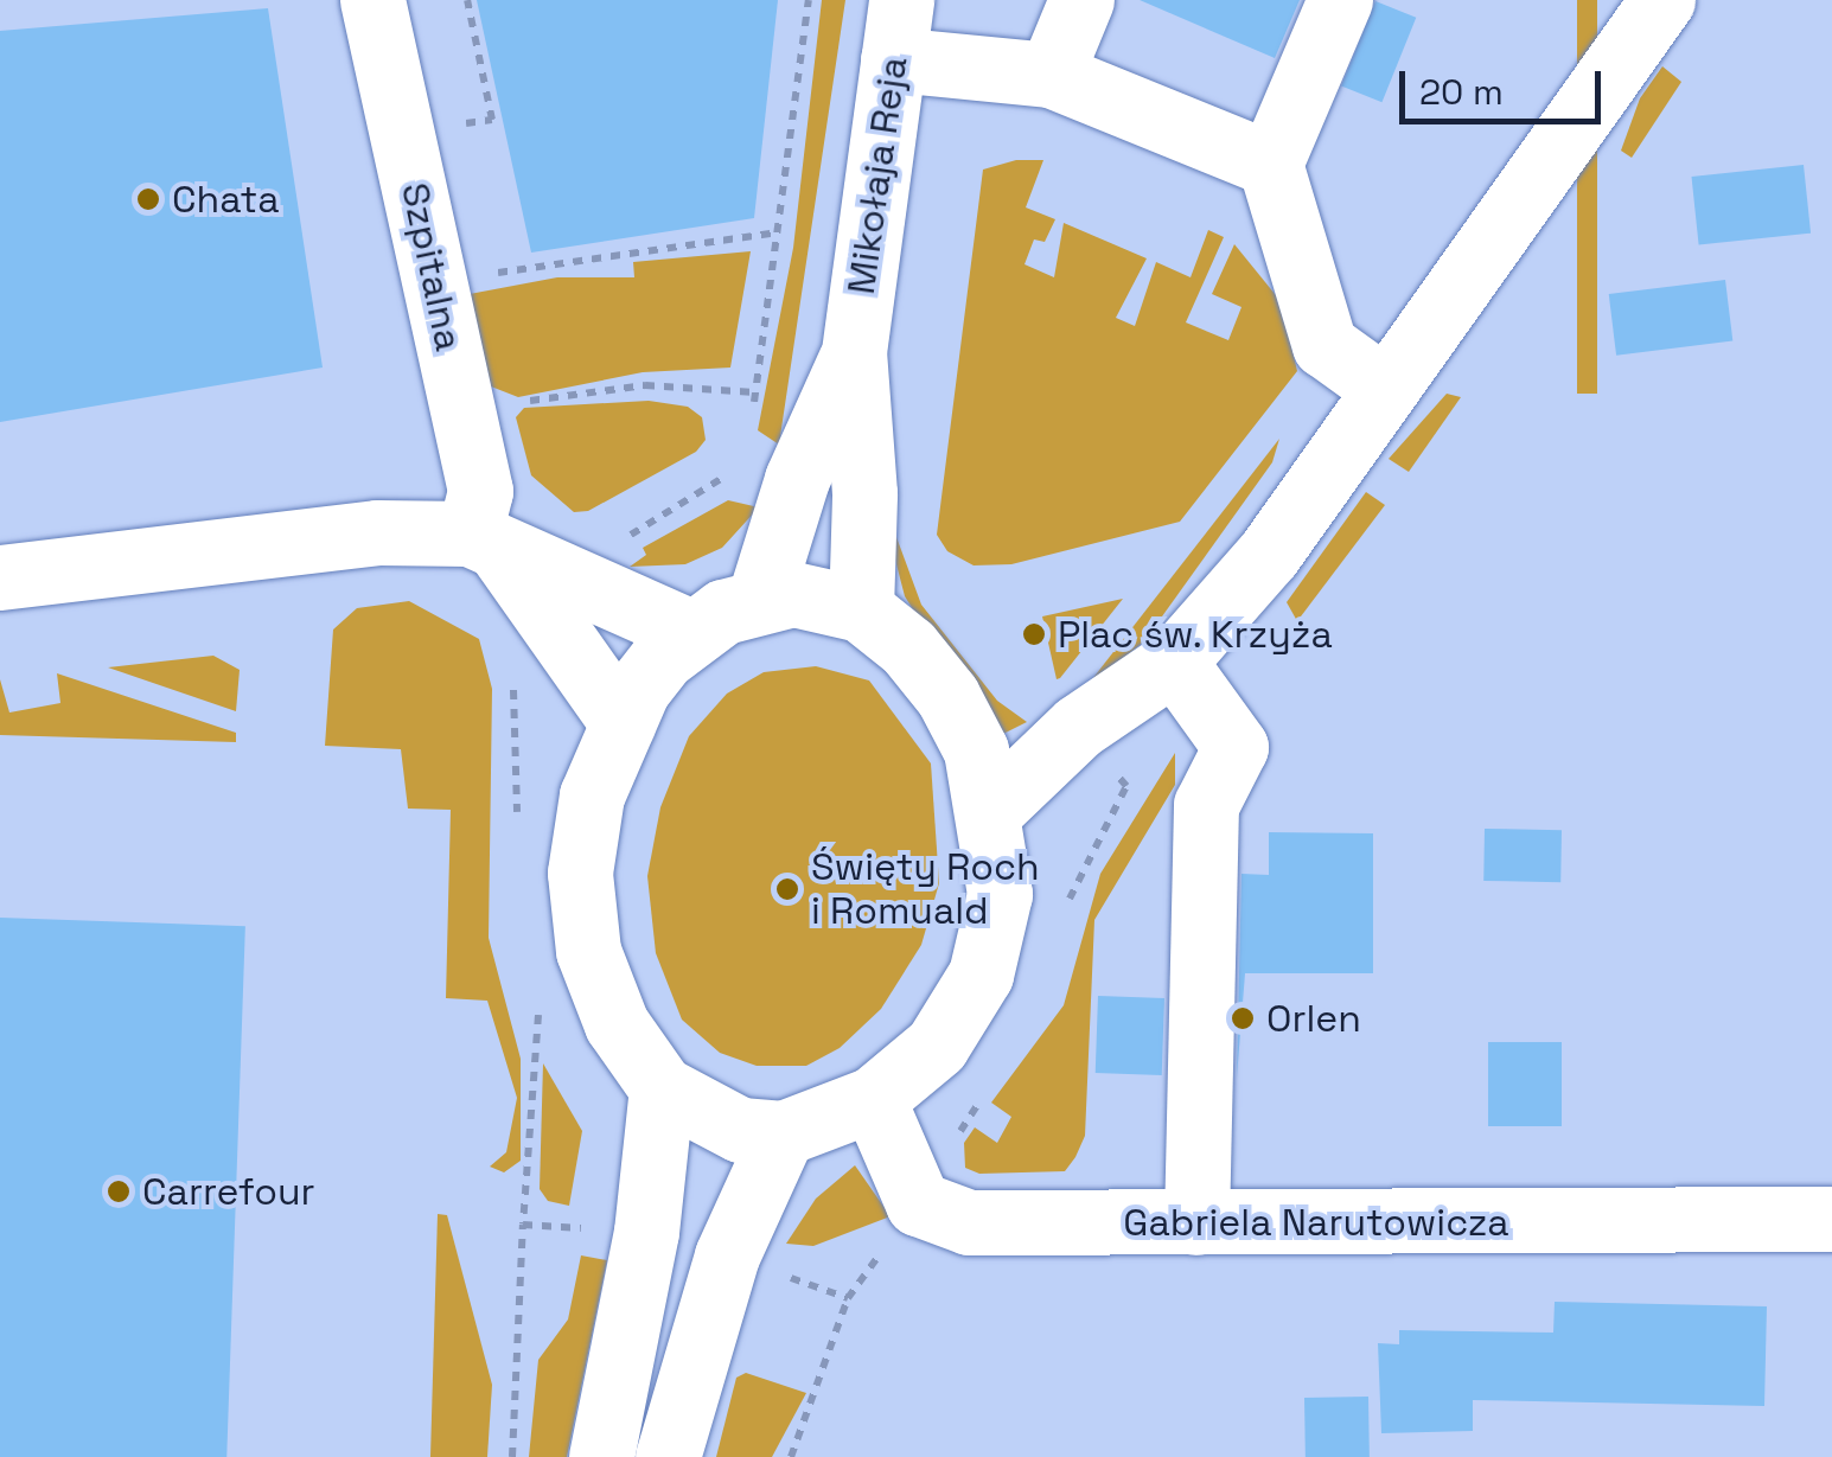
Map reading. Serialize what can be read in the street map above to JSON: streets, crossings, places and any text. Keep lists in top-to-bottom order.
{
  "streets": {
    "street": ["Mikołaja Reja", "Szpitalna", "Gabriela Narutowicza"]
  },
  "places": [
    "Chata",
    "Plac św. Krzyża",
    "Święty Roch i Romuald",
    "Orlen",
    "Carrefour"
  ],
  "scale_bar": "20 m"
}
